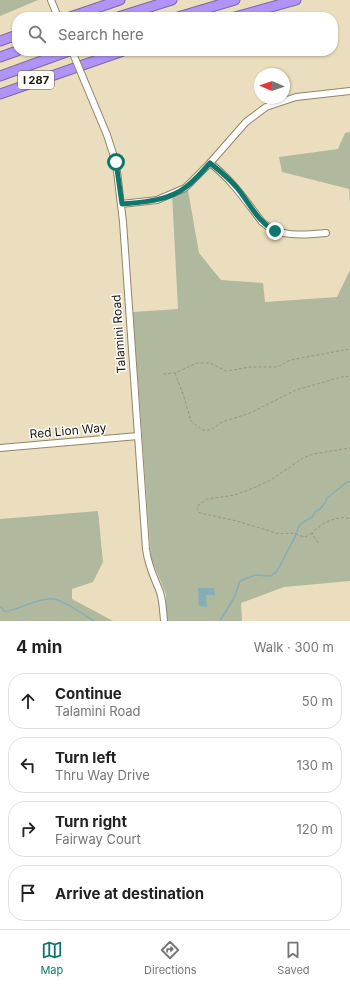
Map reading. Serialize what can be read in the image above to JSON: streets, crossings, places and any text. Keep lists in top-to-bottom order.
{
  "streets": {
    "highway": ["I 287"],
    "street": ["Talamini Road", "Red Lion Way"]
  },
  "crossings": [
    ["Talamini Road", "Red Lion Way"]
  ],
  "north": "left",
  "page": {
    "search": "Search here",
    "heading": ["4 min", "Walk · 300 m"],
    "list": [
      ["Continue", "Talamini Road", "50 m"],
      ["Turn left", "Thru Way Drive", "130 m"],
      ["Turn right", "Fairway Court", "120 m"],
      "Arrive at destination"
    ],
    "nav": ["Map", "Directions", "Saved"]
  }
}
